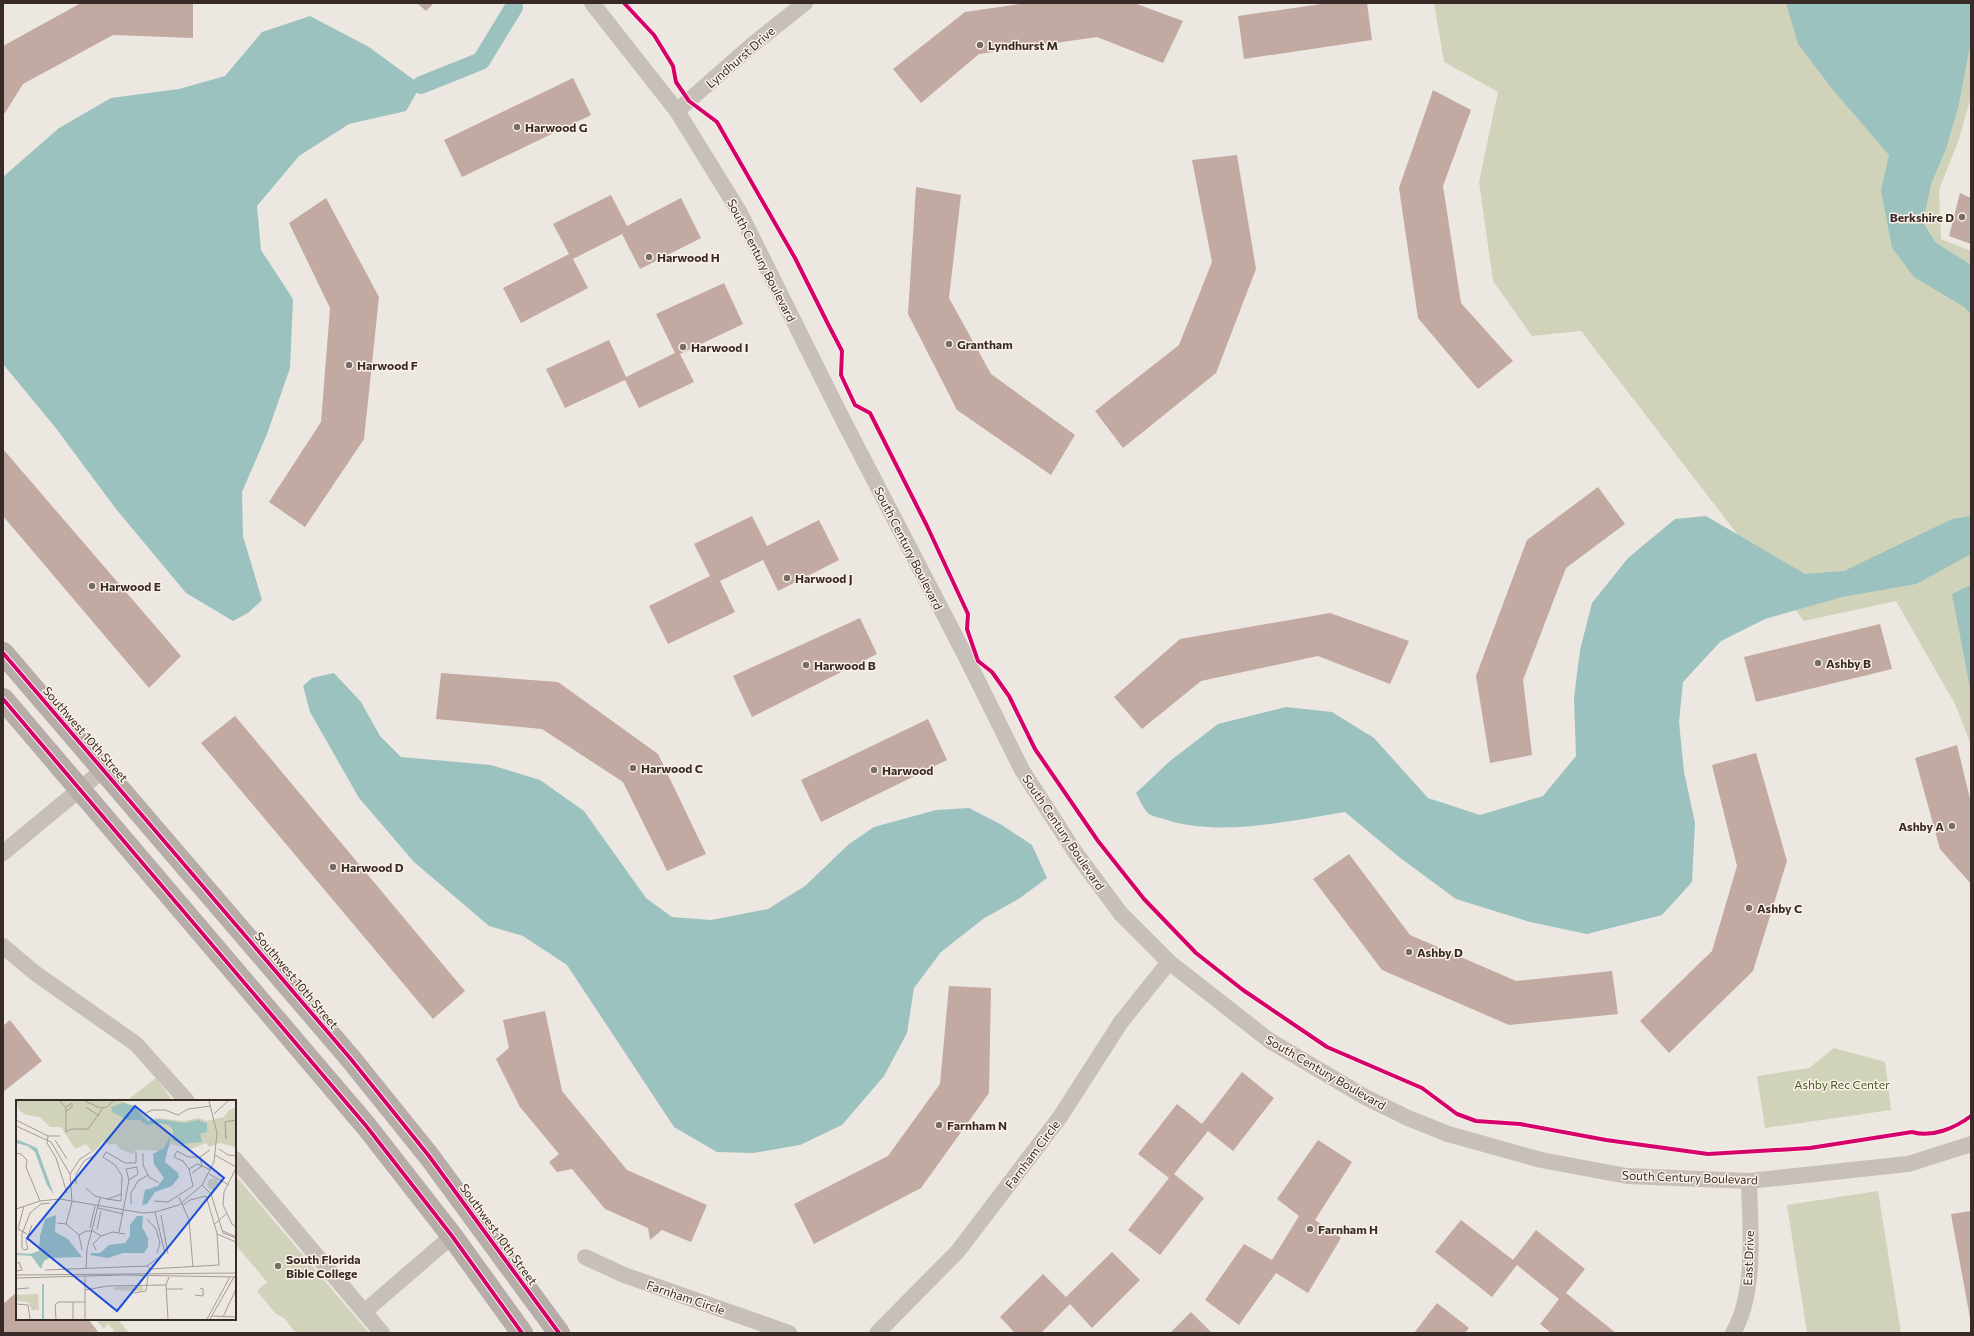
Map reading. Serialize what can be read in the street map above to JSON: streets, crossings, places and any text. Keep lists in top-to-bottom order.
{
  "streets": {
    "main road": ["Southwest 10th Street"],
    "street": [
      "Lyndhurst Drive",
      "South Century Boulevard",
      "Farnham Circle",
      "East Drive"
    ]
  },
  "crossings": [
    ["Lyndhurst Drive", "South Century Boulevard"],
    ["South Century Boulevard", "Farnham Circle"],
    ["South Century Boulevard", "East Drive"]
  ],
  "parks": ["Ashby Rec Center"],
  "places": [
    "Lyndhurst M",
    "Harwood G",
    "Berkshire D",
    "Harwood H",
    "Grantham",
    "Harwood I",
    "Harwood F",
    "Harwood J",
    "Harwood E",
    "Ashby B",
    "Harwood B",
    "Harwood C",
    "Harwood",
    "Ashby A",
    "Harwood D",
    "Ashby C",
    "Ashby D",
    "Farnham N",
    "Farnham H",
    "South Florida Bible College"
  ]
}
